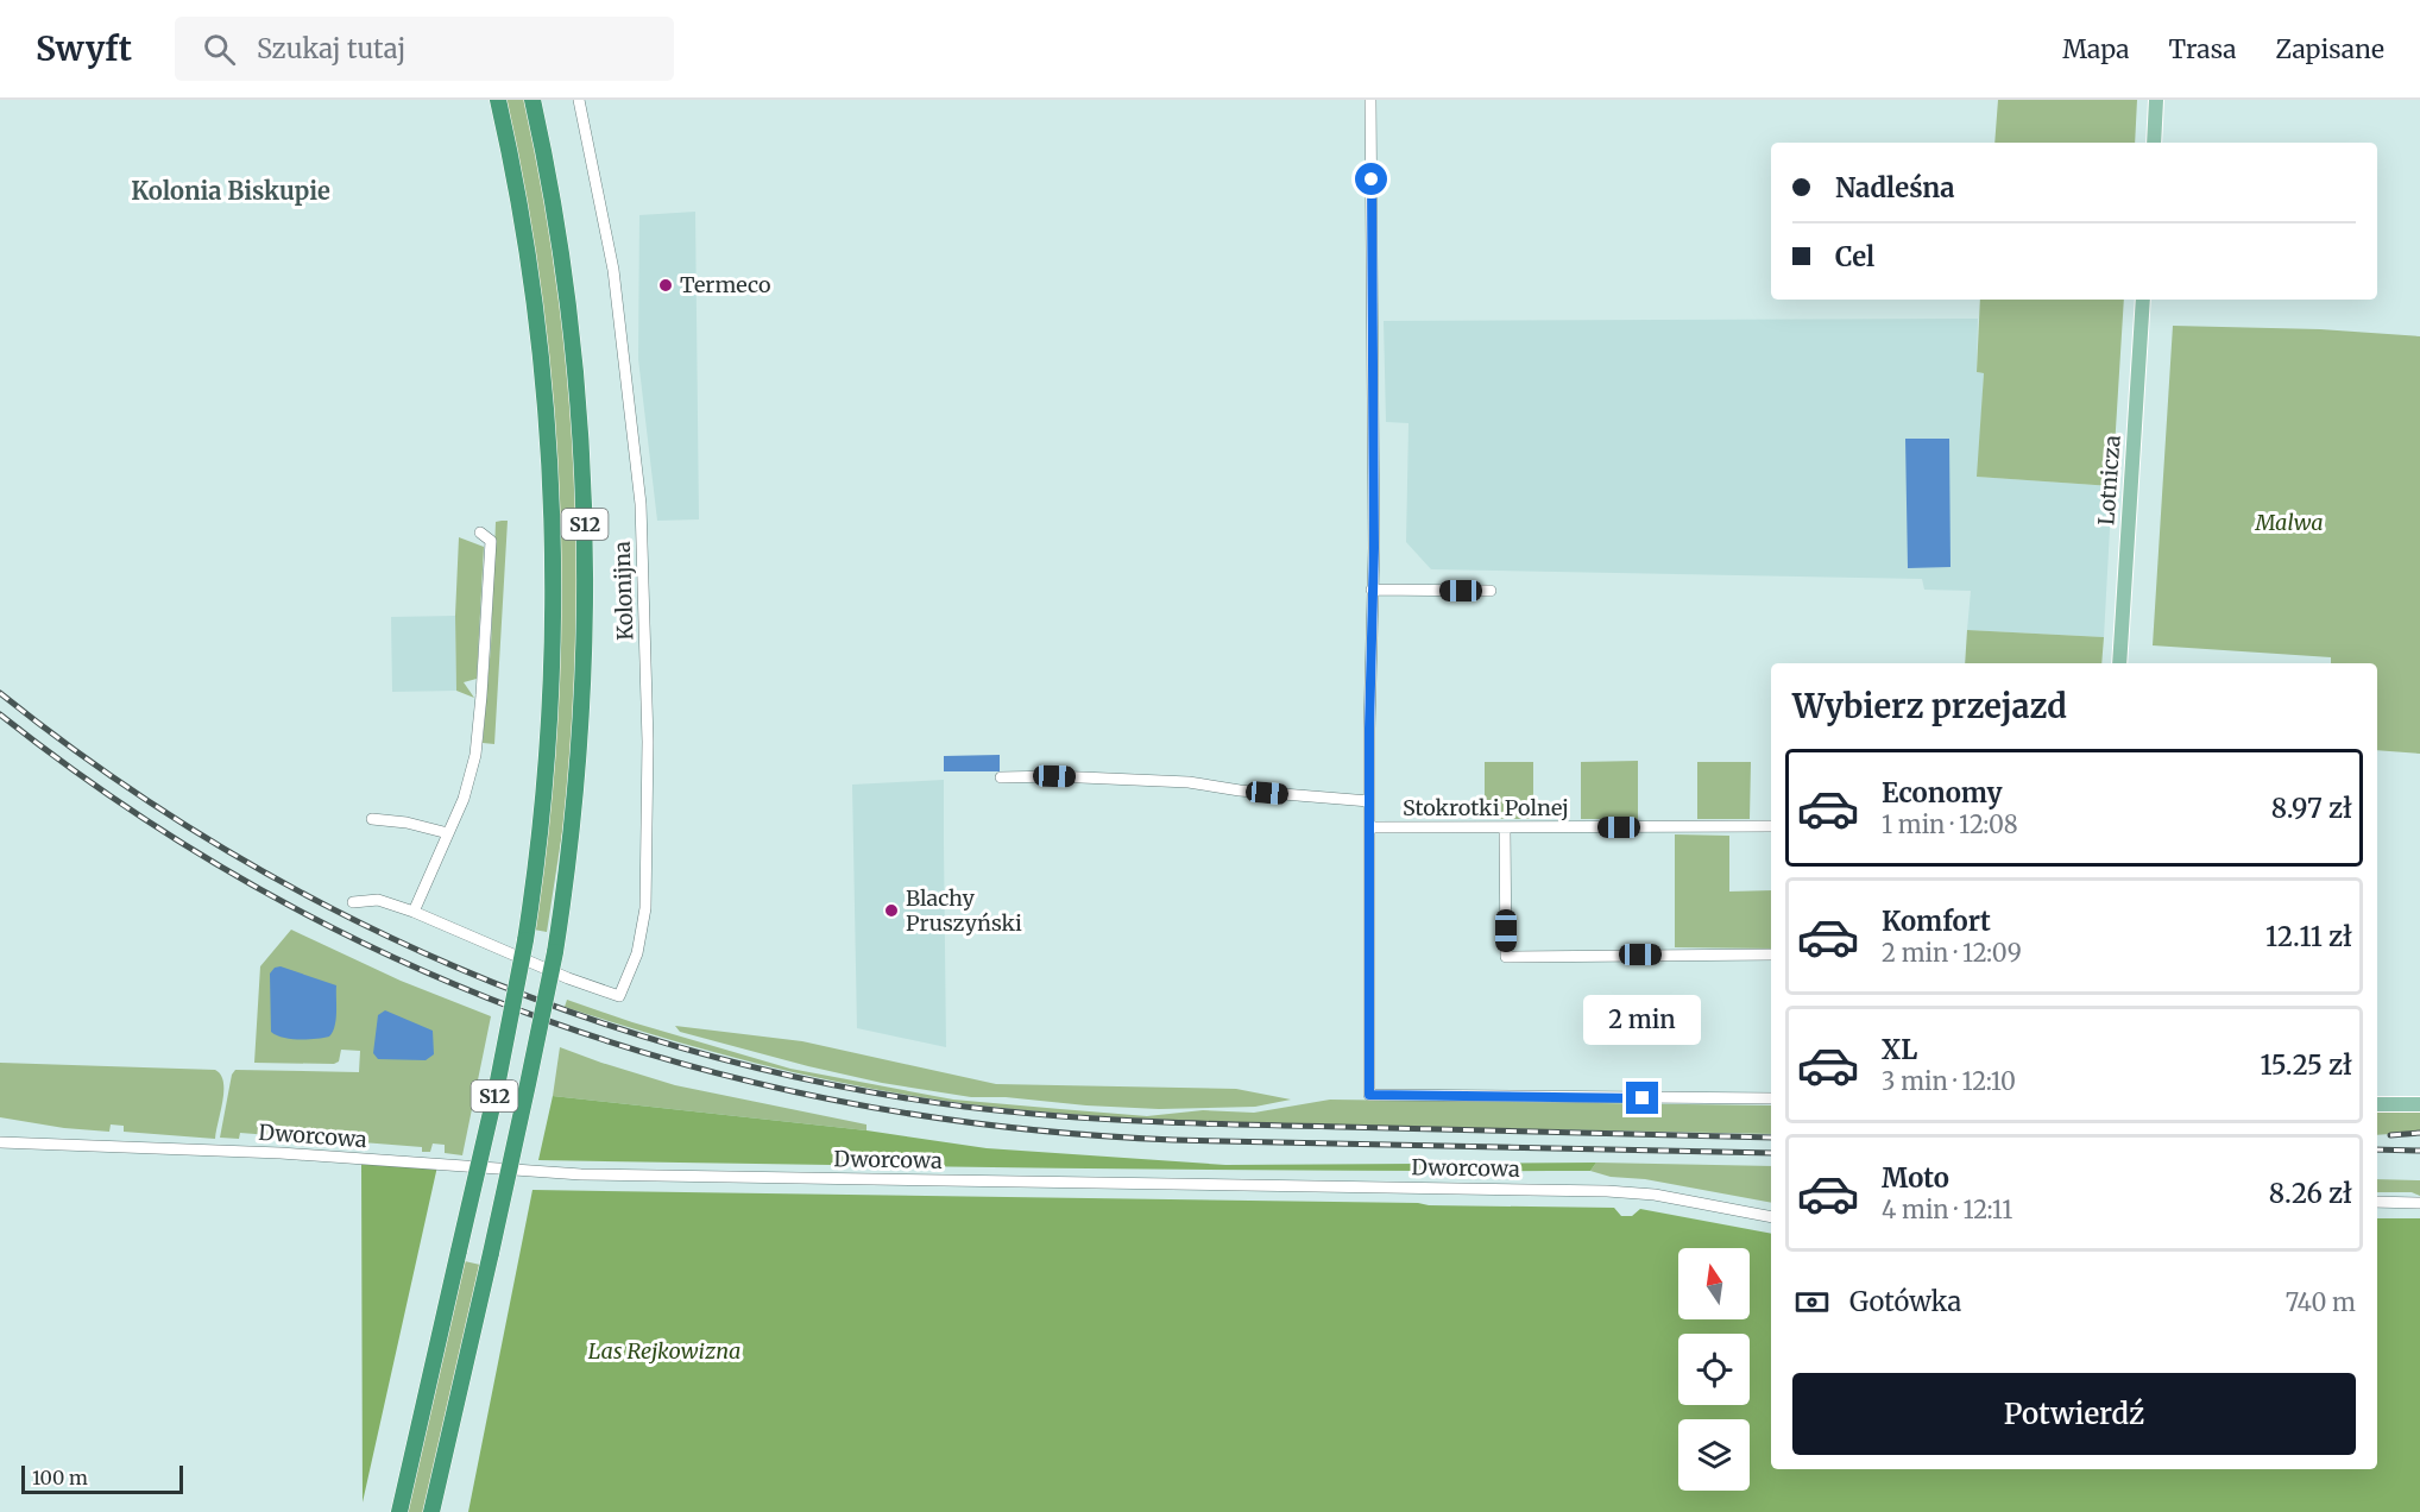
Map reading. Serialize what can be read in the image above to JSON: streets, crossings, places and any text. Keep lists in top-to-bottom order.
{
  "streets": {
    "highway": ["S12"],
    "main road": ["Lotnicza"],
    "street": ["Kolonijna", "Stokrotki Polnej", "Dworcowa"]
  },
  "districts": ["Kolonia Biskupie"],
  "parks": ["Malwa", "Las Rejkowizna"],
  "places": ["Termeco", "Blachy Pruszyński"],
  "scale_bar": "100 m",
  "north": "top",
  "page": {
    "header": "Swyft",
    "search": "Szukaj tutaj",
    "nav": ["Mapa", "Trasa", "Zapisane"],
    "banner": ["Nadleśna", "Cel"],
    "heading": "Wybierz przejazd",
    "list": [
      {
        "name": "Economy",
        "note": "1 min · 12:08",
        "value": "8.97 zł"
      },
      {
        "name": "Komfort",
        "note": "2 min · 12:09",
        "value": "12.11 zł"
      },
      {
        "name": "XL",
        "note": "3 min · 12:10",
        "value": "15.25 zł"
      },
      {
        "name": "Moto",
        "note": "4 min · 12:11",
        "value": "8.26 zł"
      }
    ],
    "bubble": "2 min",
    "pay": ["Gotówka", "740 m"],
    "buttons": "Potwierdź",
    "scale": "100 m"
  }
}
